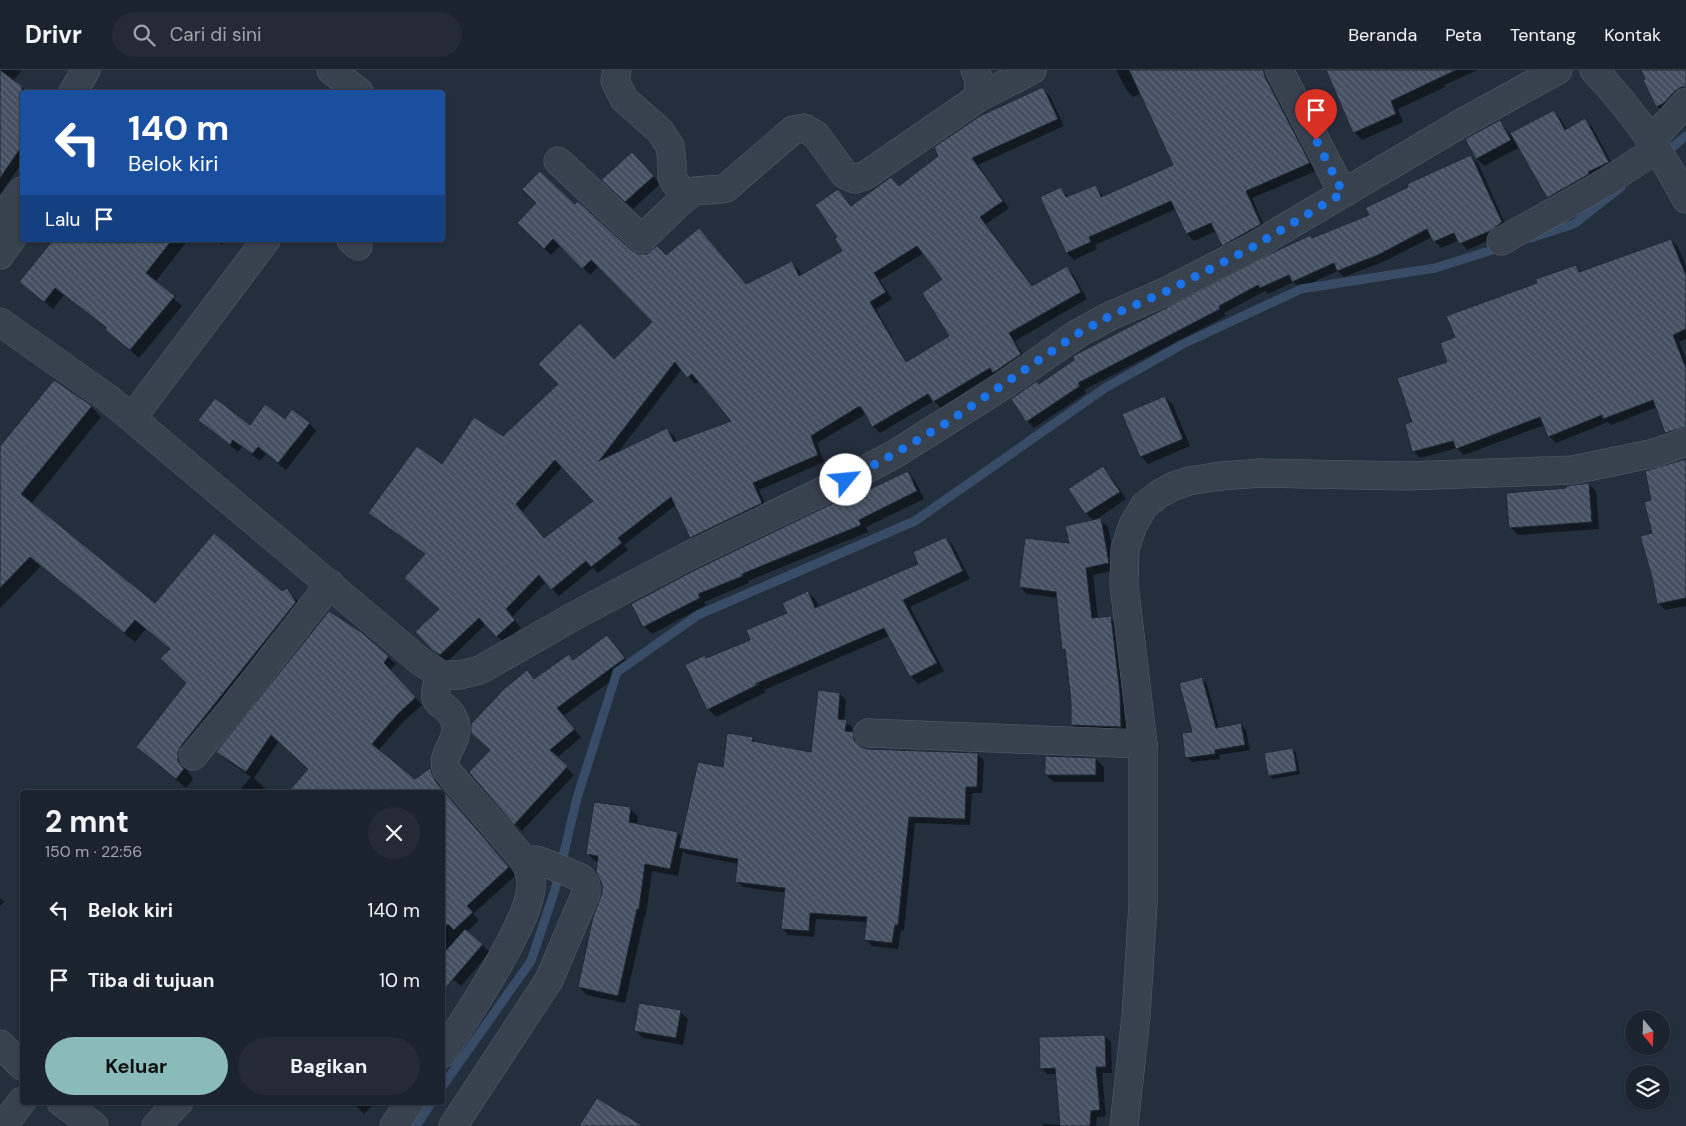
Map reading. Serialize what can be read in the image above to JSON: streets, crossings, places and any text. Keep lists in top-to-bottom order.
{
  "north": "bottom",
  "page": {
    "header": "Drivr",
    "search": "Cari di sini",
    "nav": [
      "Beranda",
      "Peta",
      "Tentang",
      "Kontak"
    ],
    "turn": ["140 m", "Belok kiri"],
    "then": "Lalu",
    "heading": ["2 mnt", "150 m · 22:56"],
    "list": [
      {
        "name": "Belok kiri",
        "value": "140 m"
      },
      {
        "name": "Tiba di tujuan",
        "value": "10 m"
      }
    ],
    "buttons": ["Keluar", "Bagikan"]
  }
}
